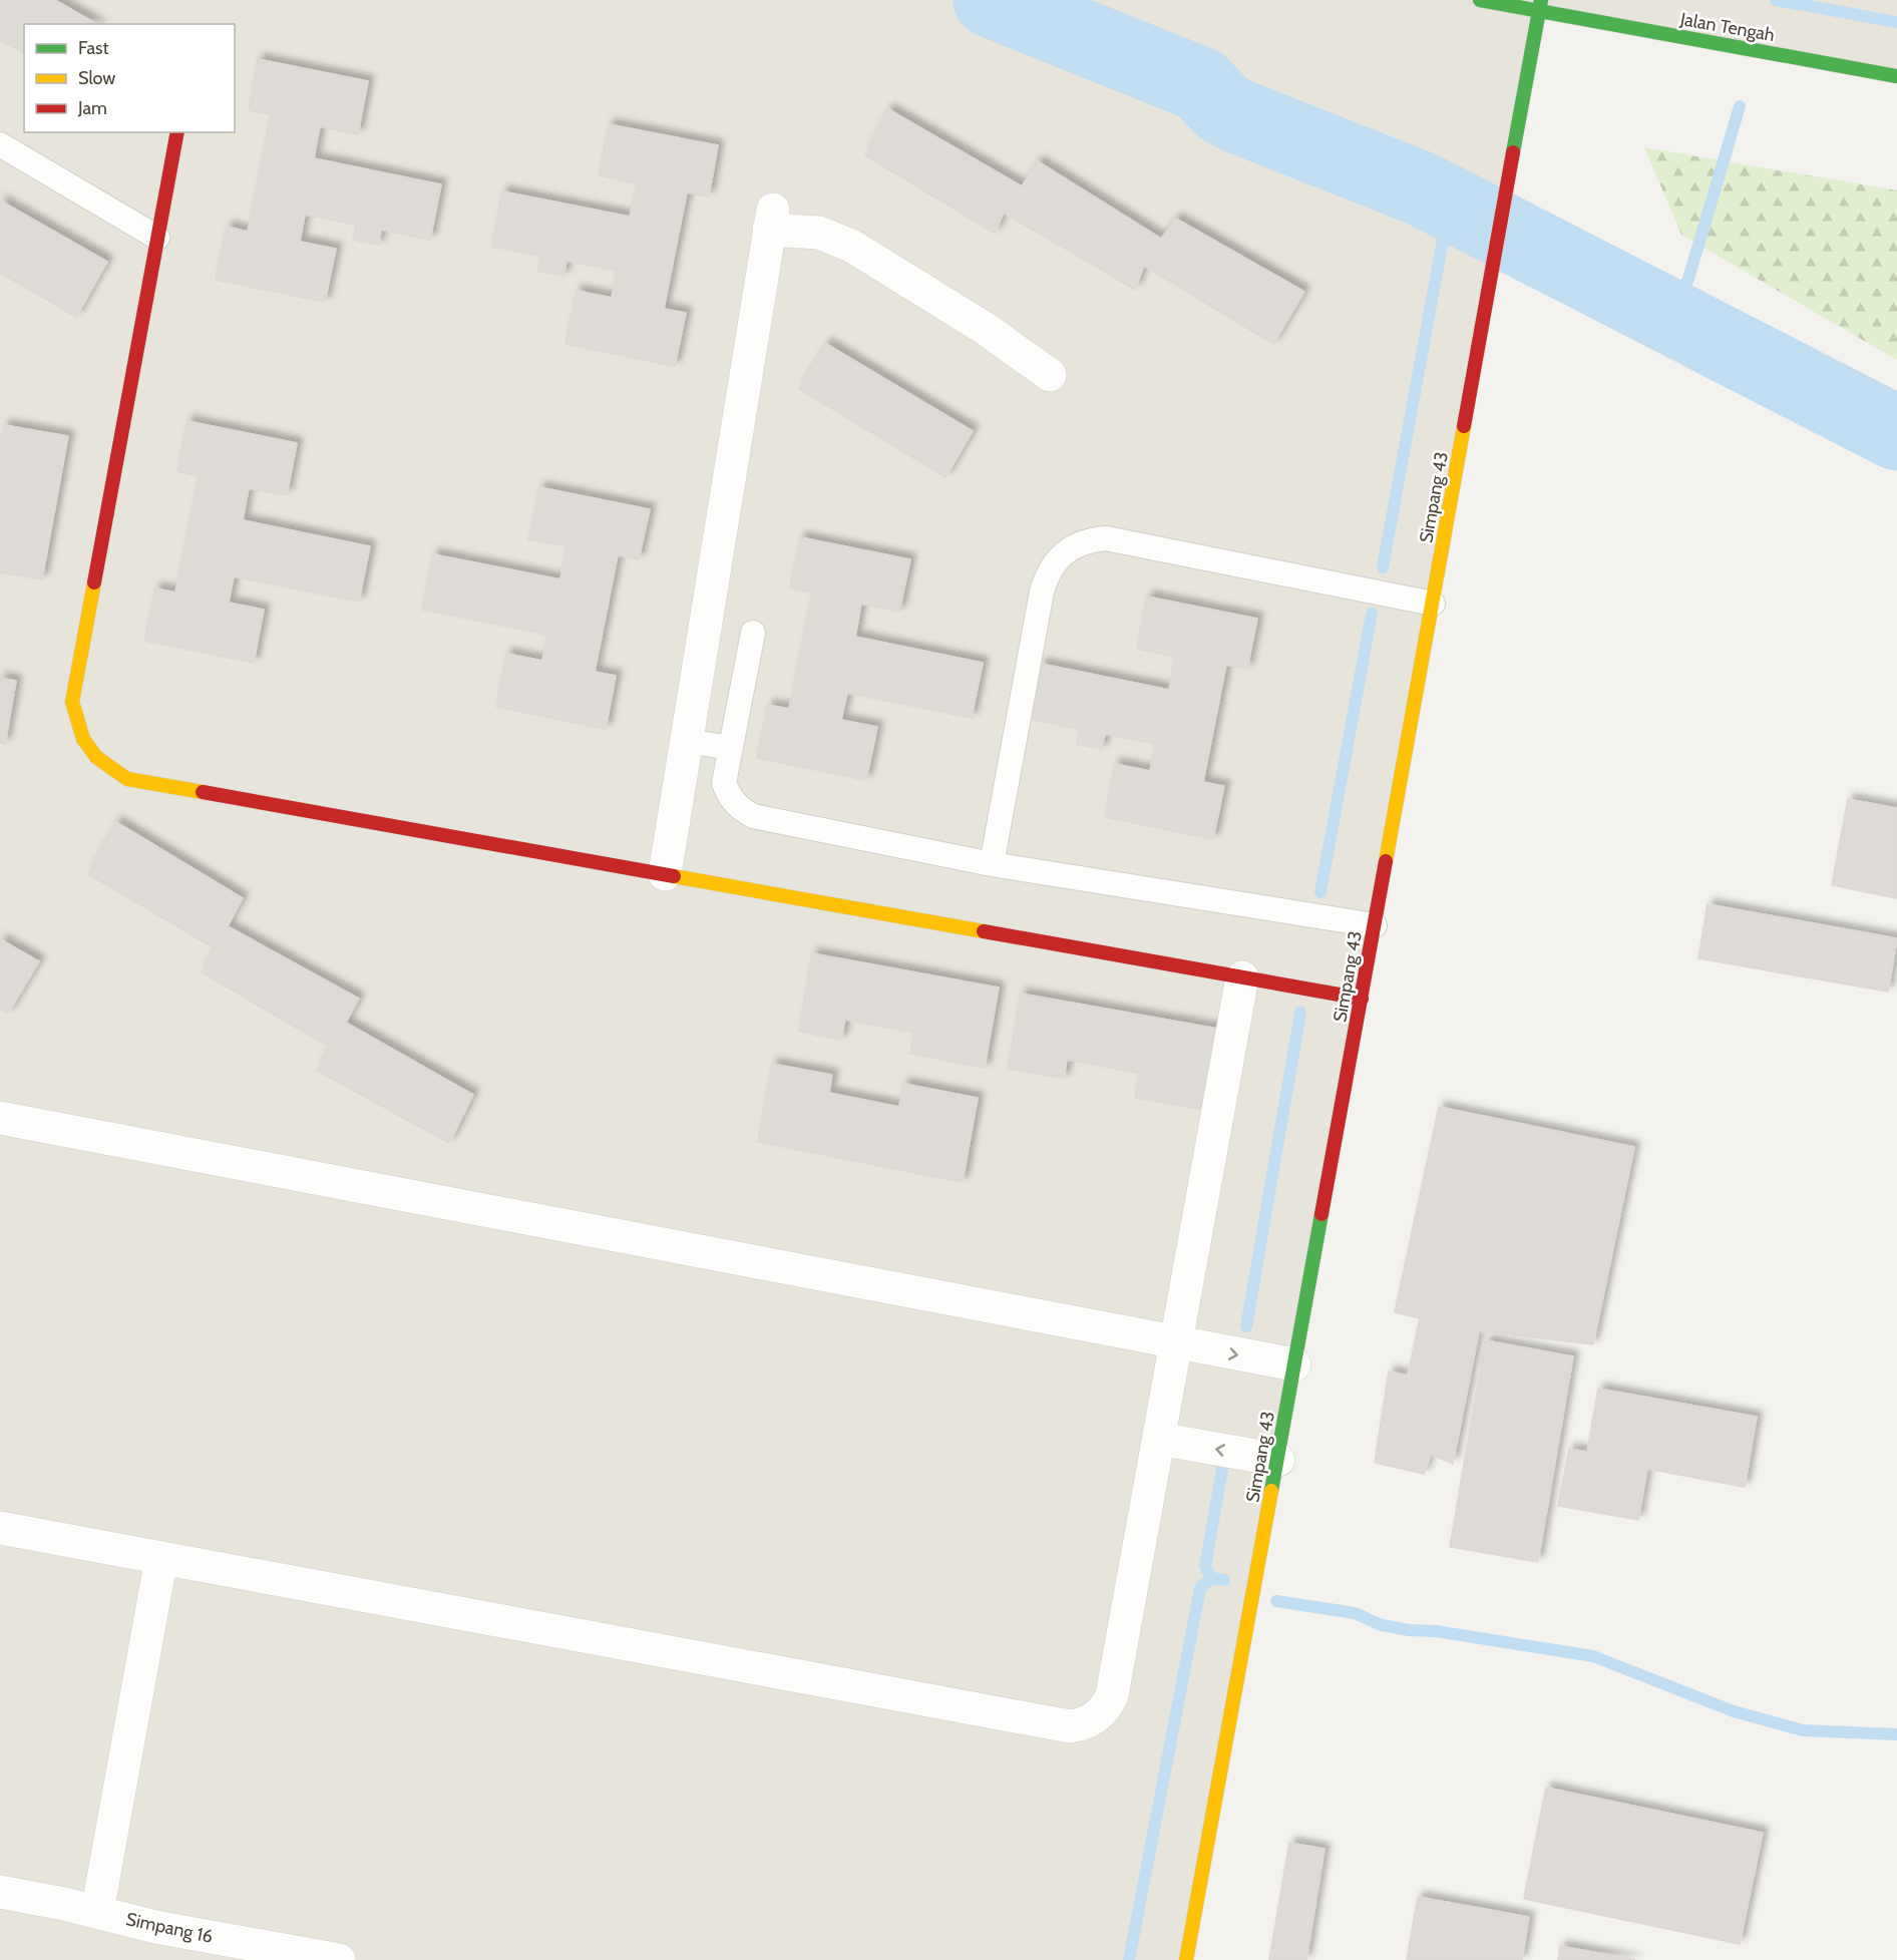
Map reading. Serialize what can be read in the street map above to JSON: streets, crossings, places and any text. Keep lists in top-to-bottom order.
{
  "streets": {
    "street": ["Jalan Tengah", "Simpang 43", "Simpang 16"]
  },
  "crossings": [
    ["Jalan Tengah", "Simpang 43"]
  ],
  "legend": ["Fast", "Slow", "Jam"]
}
